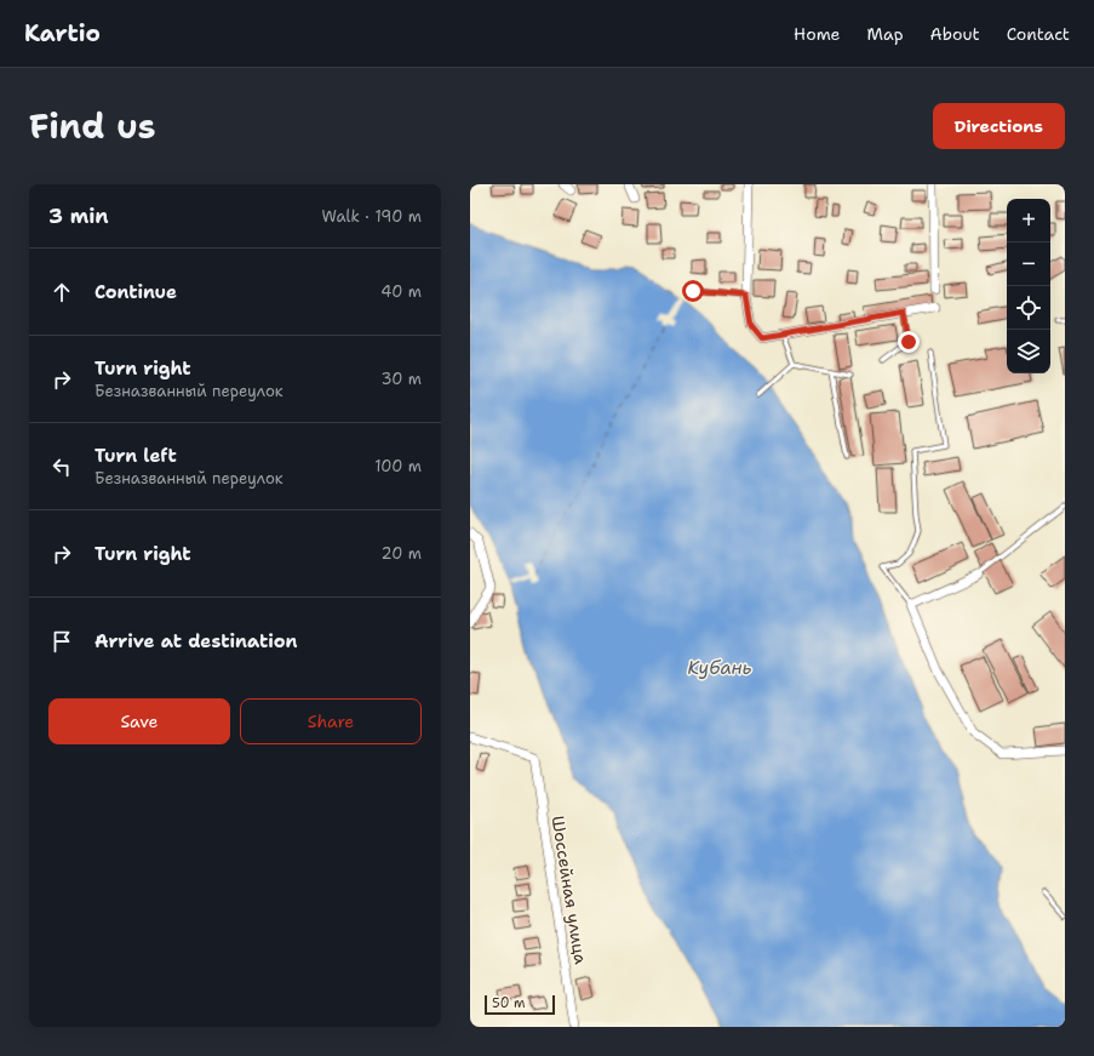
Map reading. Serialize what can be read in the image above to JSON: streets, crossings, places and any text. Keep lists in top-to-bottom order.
{
  "streets": {
    "street": ["Шоссейная улица"]
  },
  "water": ["Кубань"],
  "scale_bar": "50 m",
  "page": {
    "header": "Kartio",
    "nav": [
      "Home",
      "Map",
      "About",
      "Contact"
    ],
    "title": "Find us",
    "buttons": [
      "Directions",
      ["Save", "Share"]
    ],
    "heading": ["3 min", "Walk · 190 m"],
    "map_buttons": ["+", "−"],
    "list": [
      ["Continue", "40 m"],
      ["Turn right", "Безназванный переулок", "30 m"],
      ["Turn left", "Безназванный переулок", "100 m"],
      ["Turn right", "20 m"],
      "Arrive at destination"
    ],
    "scale": "50 m"
  }
}
